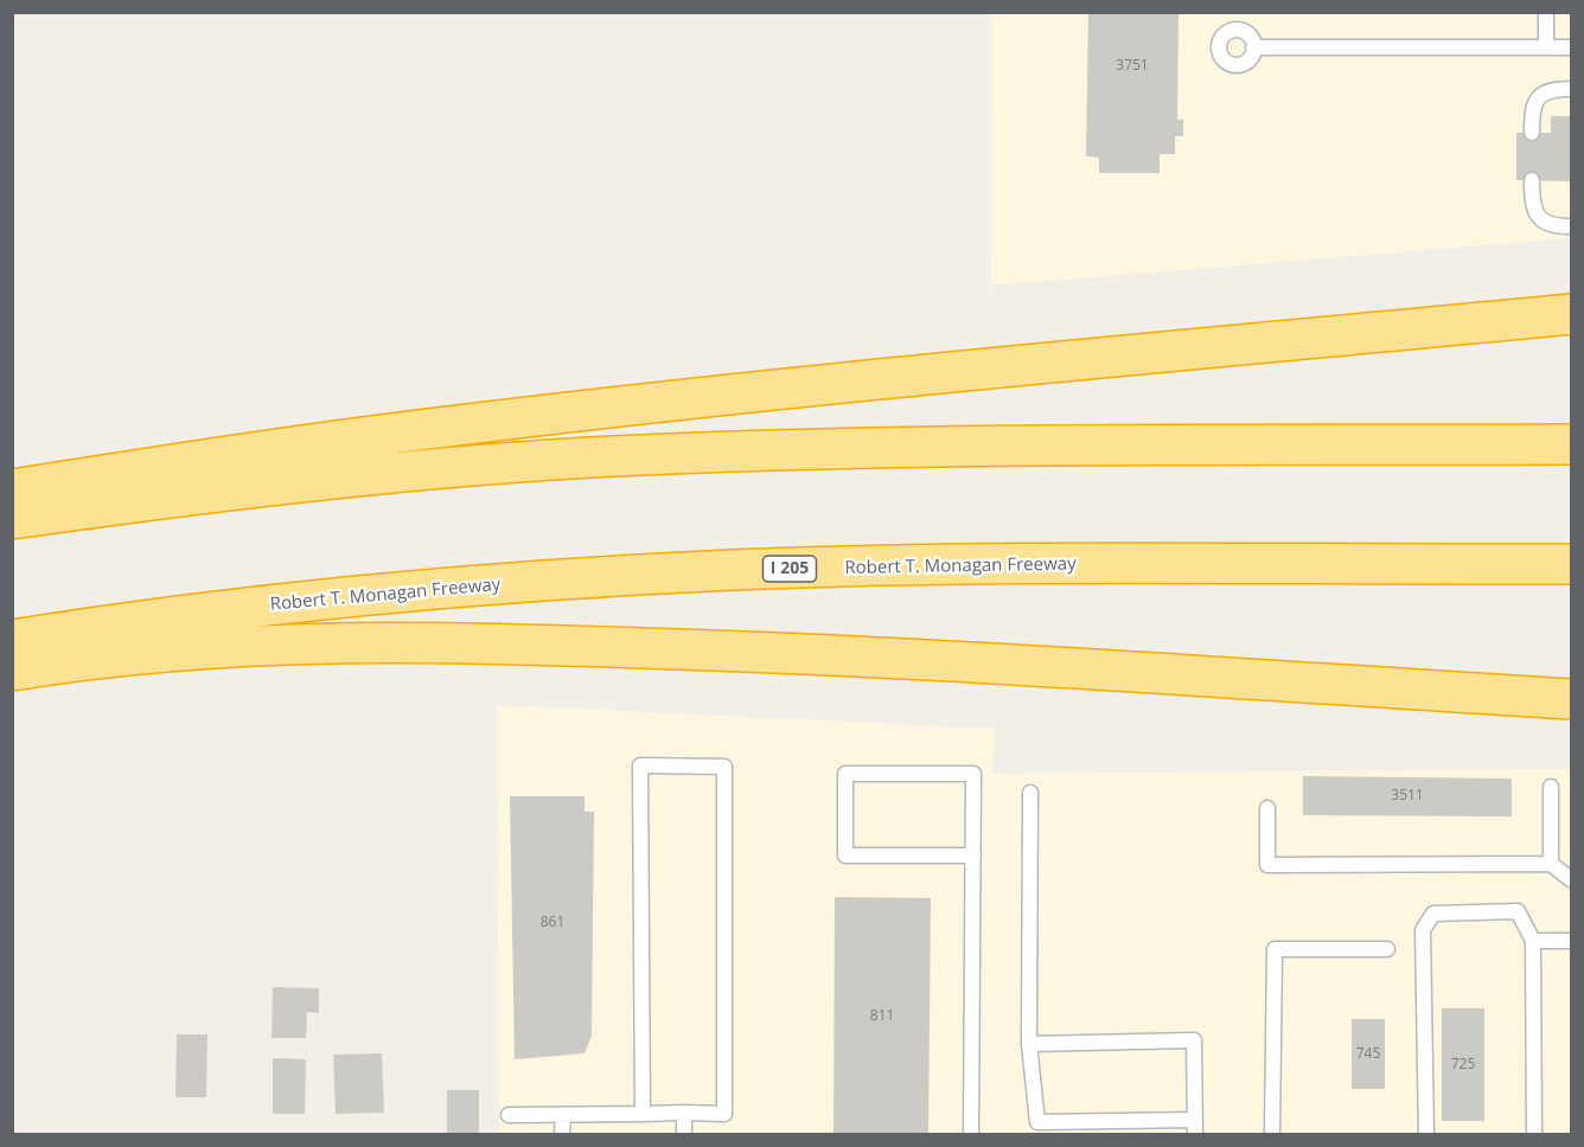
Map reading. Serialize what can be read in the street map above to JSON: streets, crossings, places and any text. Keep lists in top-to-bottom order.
{
  "streets": {
    "highway": ["Robert T. Monagan Freeway", "I 205"]
  },
  "house_numbers": [
    "3751",
    "3511",
    "861",
    "811",
    "745",
    "725"
  ]
}
